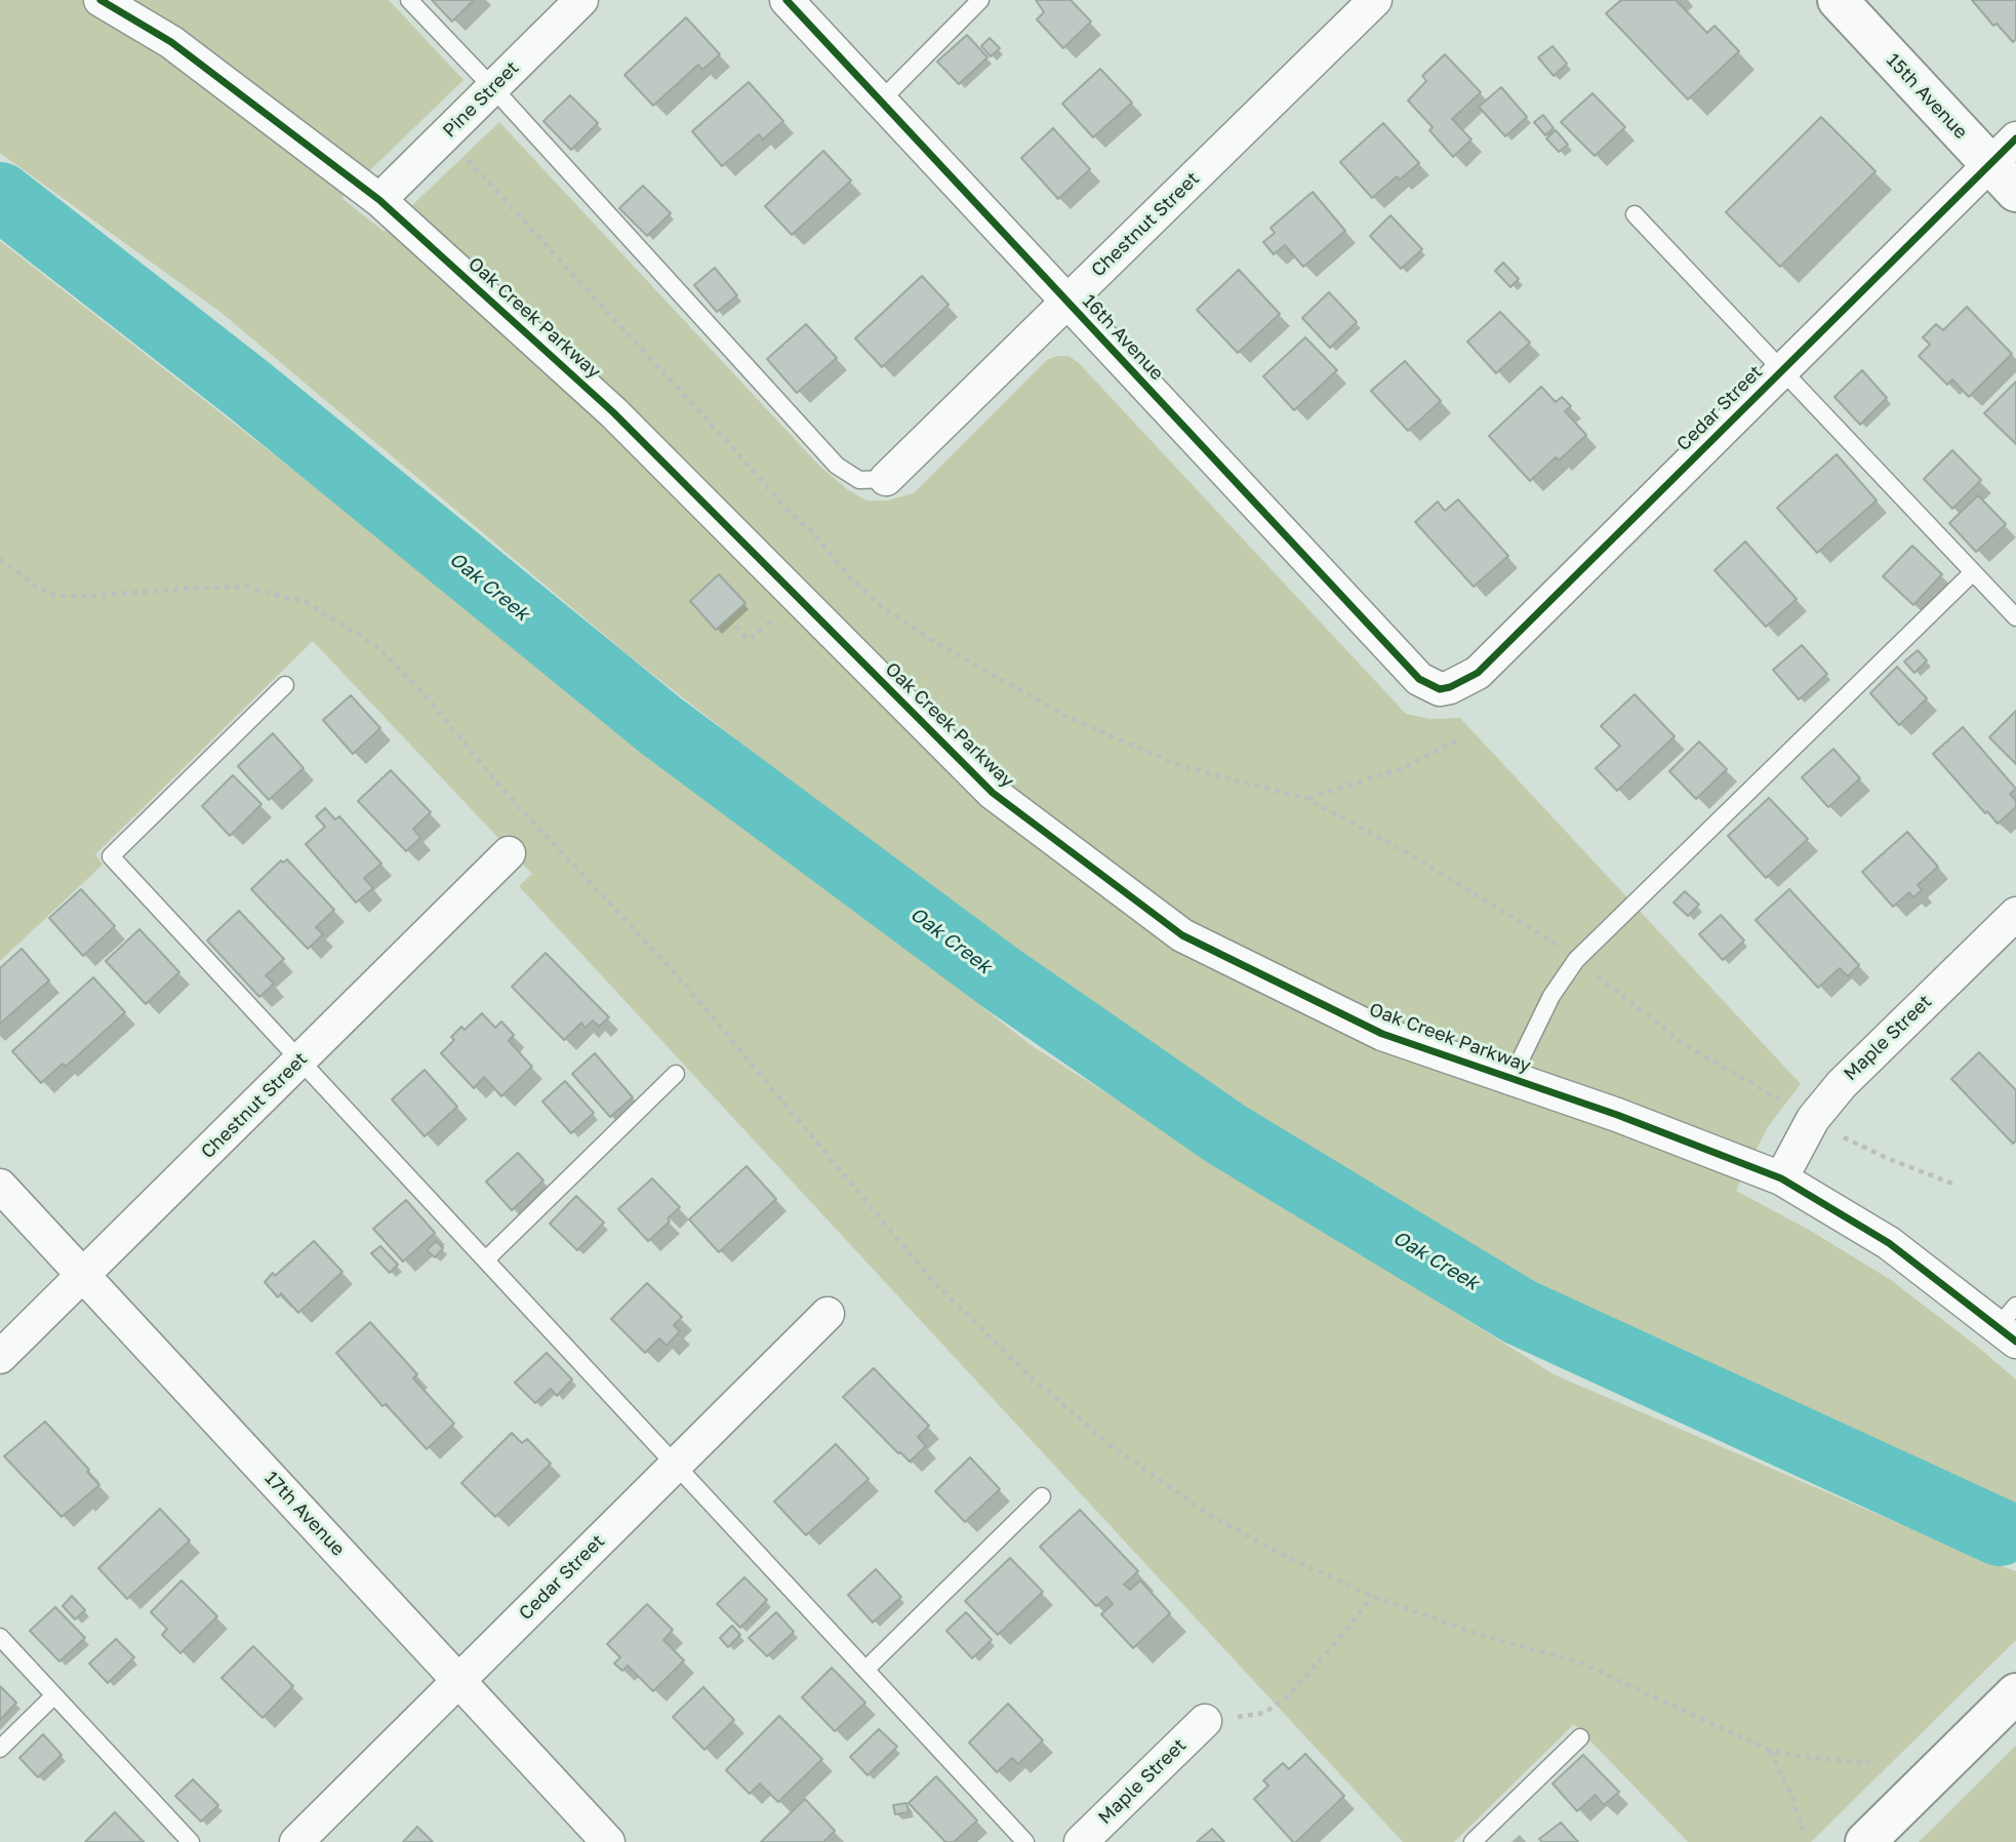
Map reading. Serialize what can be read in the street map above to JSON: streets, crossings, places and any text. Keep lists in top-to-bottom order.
{
  "streets": {
    "street": [
      "15th Avenue",
      "Pine Street",
      "Chestnut Street",
      "Oak Creek Parkway",
      "16th Avenue",
      "Cedar Street",
      "Maple Street",
      "17th Avenue"
    ]
  },
  "crossings": [
    ["15th Avenue", "Cedar Street"],
    ["Pine Street", "Oak Creek Parkway"],
    ["Chestnut Street", "16th Avenue"],
    ["Chestnut Street", "17th Avenue"],
    ["Oak Creek Parkway", "Maple Street"],
    ["16th Avenue", "Cedar Street"],
    ["Cedar Street", "17th Avenue"]
  ],
  "water": ["Oak Creek"]
}
